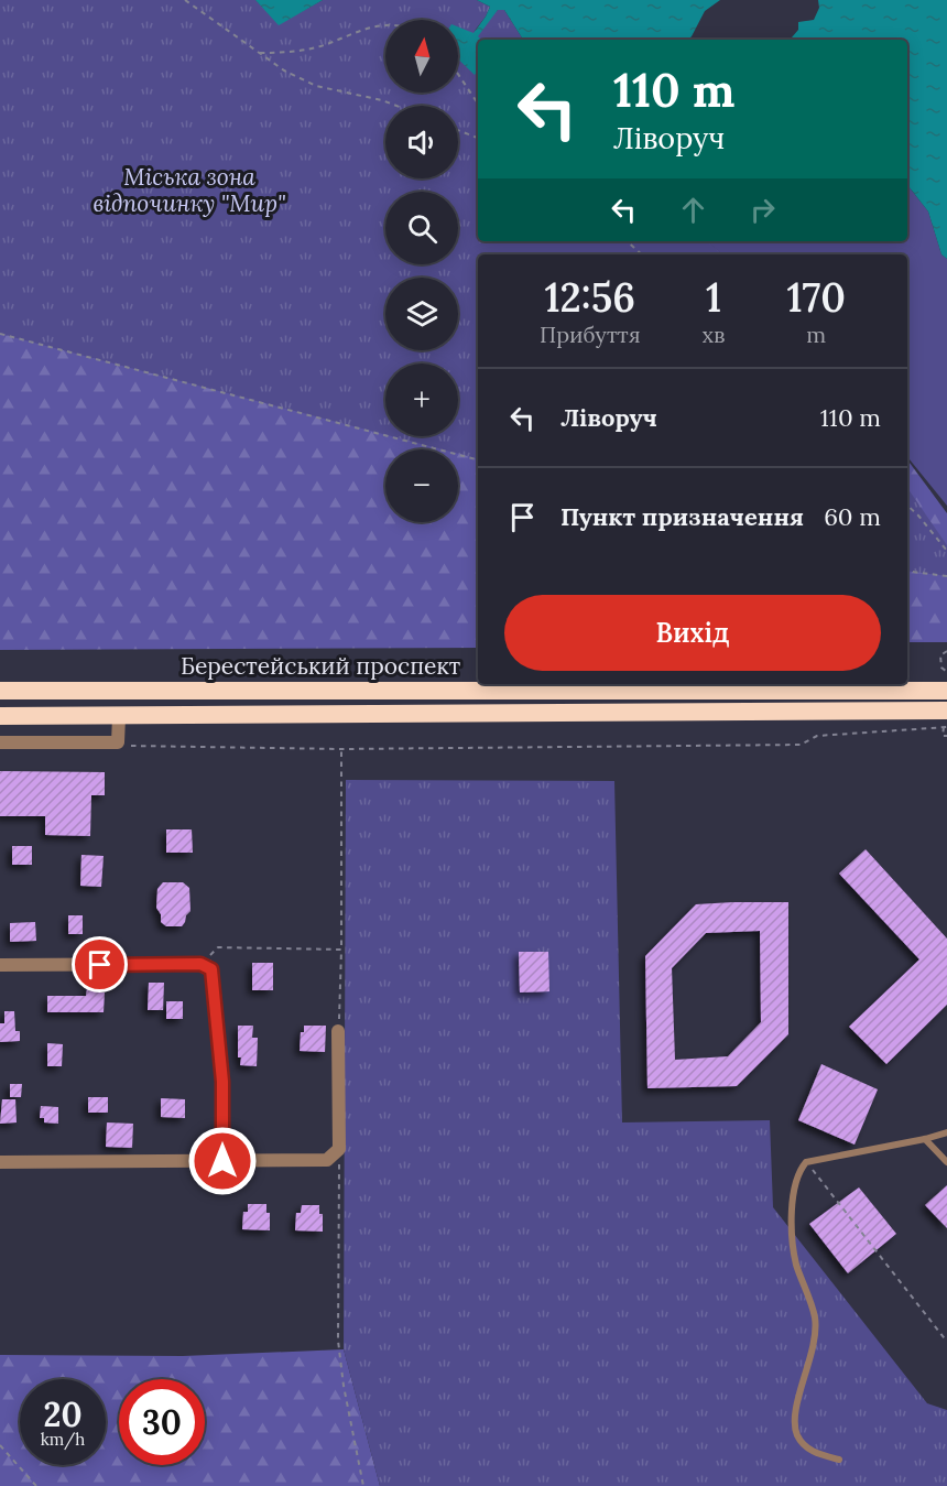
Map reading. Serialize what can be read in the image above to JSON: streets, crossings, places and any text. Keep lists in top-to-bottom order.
{
  "streets": {
    "highway": ["Берестейський проспект"]
  },
  "parks": ["Міська зона відпочинку \"Мир\""],
  "north": "top",
  "page": {
    "map_buttons": ["+", "−"],
    "turn": ["110 m", "Ліворуч"],
    "eta": [
      "12:56",
      "Прибуття",
      "1",
      "хв",
      "170",
      "m"
    ],
    "list": [
      {
        "name": "Ліворуч",
        "value": "110 m"
      },
      {
        "name": "Пункт призначення",
        "value": "60 m"
      }
    ],
    "buttons": "Вихід",
    "speed": "20 km/h",
    "limit": "30"
  }
}
